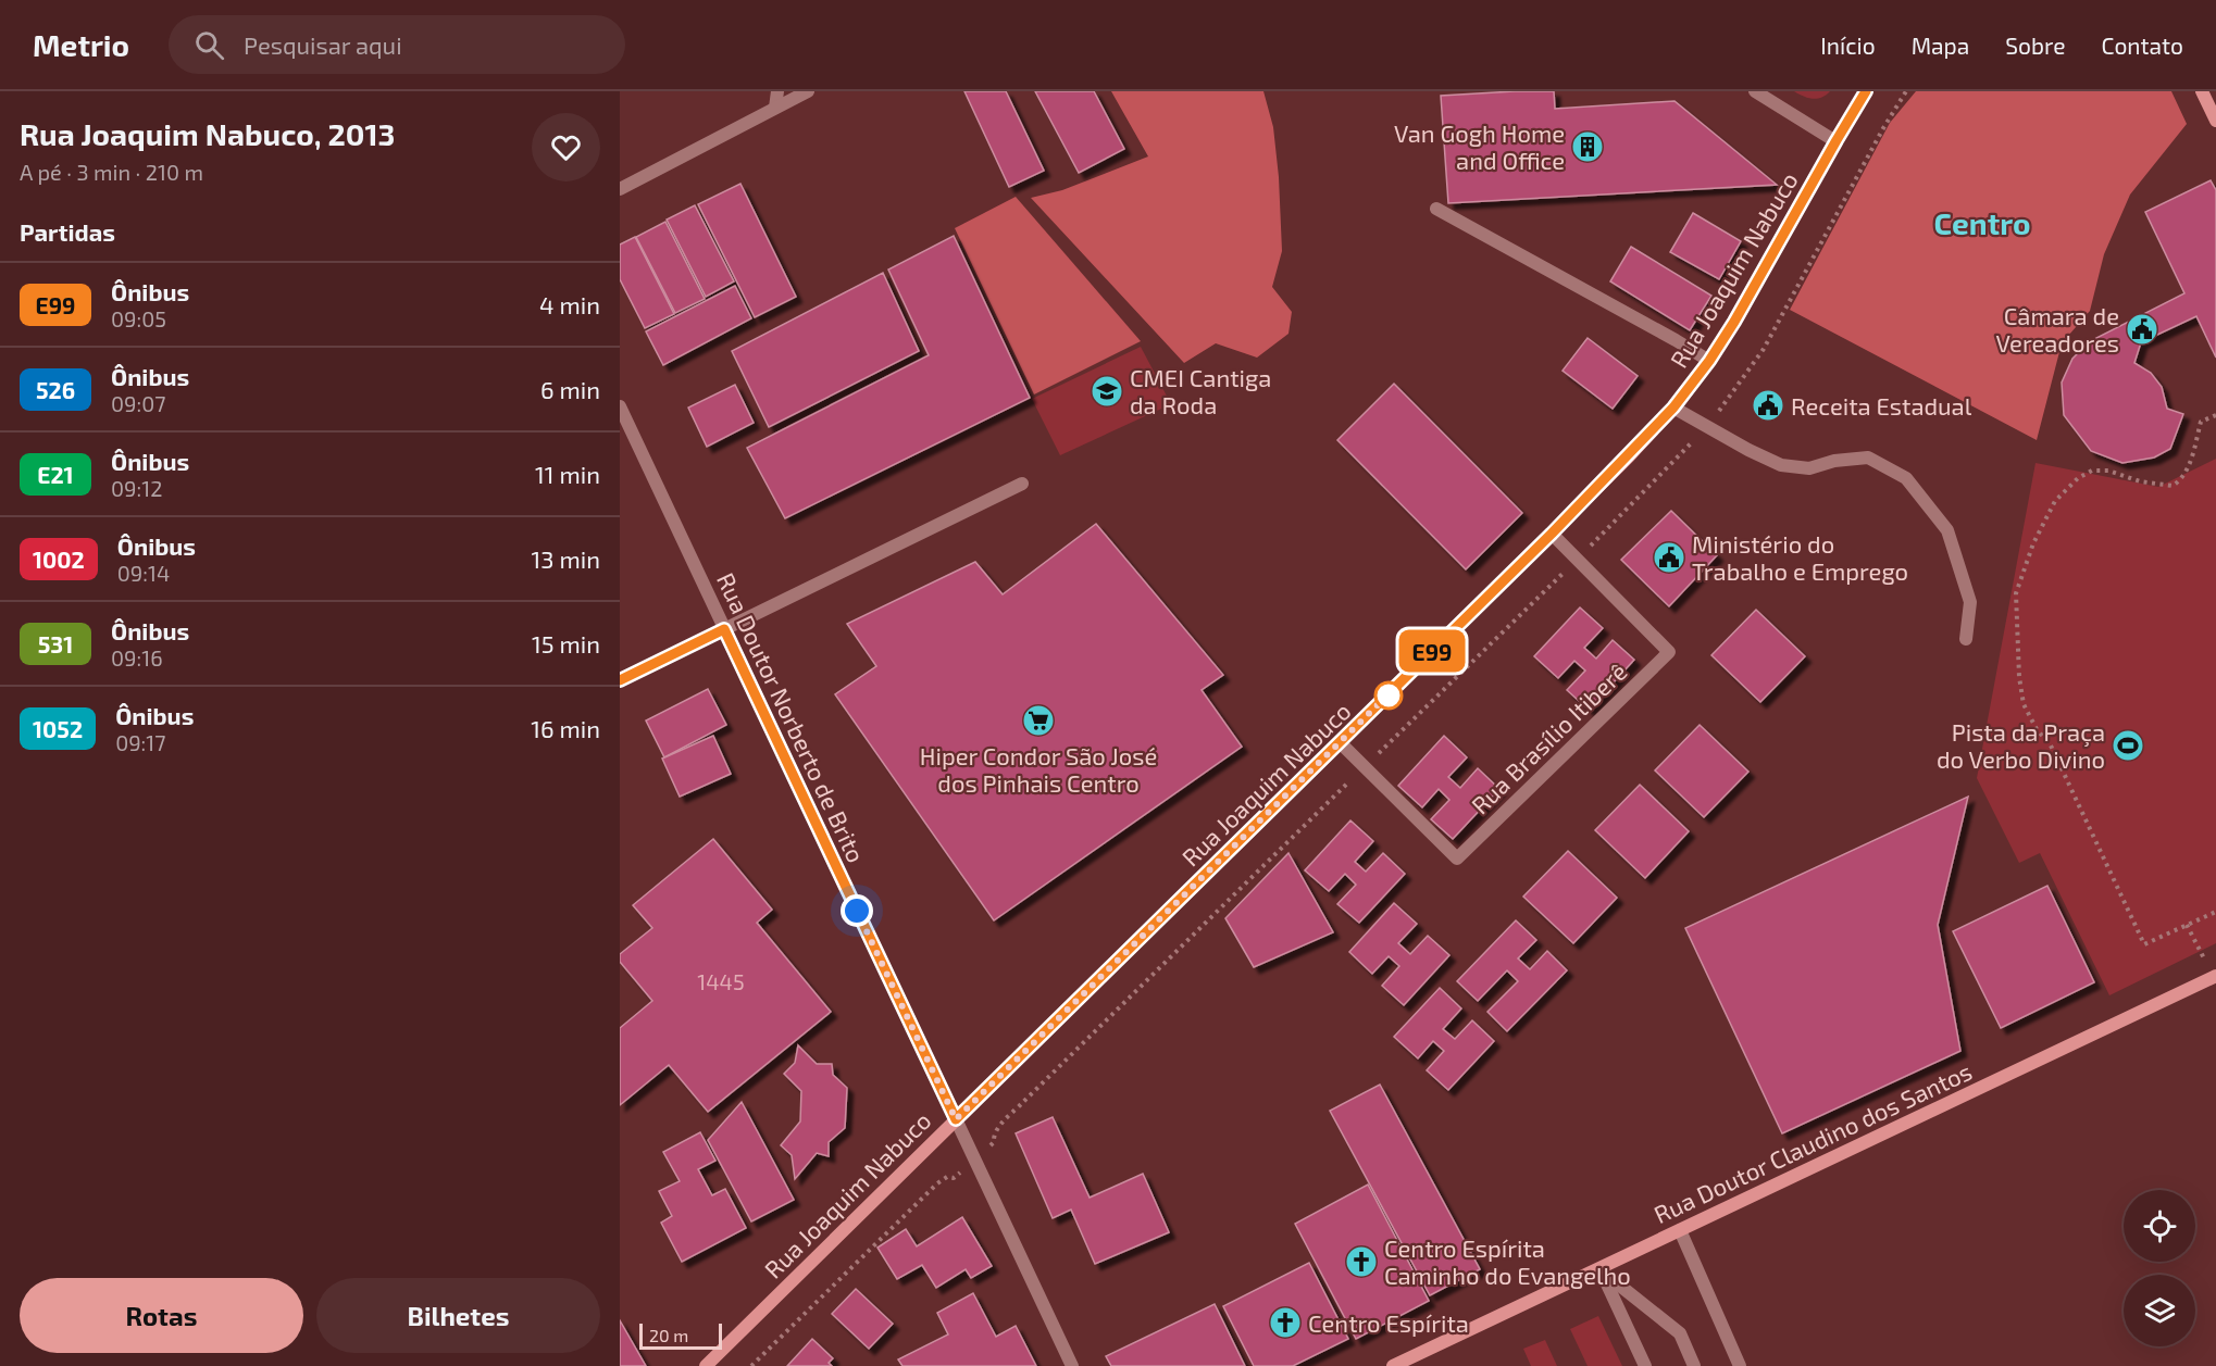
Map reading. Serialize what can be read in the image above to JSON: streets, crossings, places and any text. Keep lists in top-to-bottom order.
{
  "streets": {
    "main road": ["Rua Joaquim Nabuco", "Rua Doutor Claudino dos Santos"],
    "street": ["Rua Doutor Norberto de Brito", "Rua Brasílio Itiberê"]
  },
  "crossings": [
    ["Rua Joaquim Nabuco", "Rua Doutor Norberto de Brito"],
    ["Rua Joaquim Nabuco", "Rua Brasílio Itiberê"]
  ],
  "districts": ["Centro"],
  "places": {
    "building": ["Van Gogh Home and Office"],
    "public building": ["Câmara de Vereadores", "Receita Estadual", "Ministério do Trabalho e Emprego"],
    "school or university": ["CMEI Cantiga da Roda"],
    "supermarket": ["Hiper Condor São José dos Pinhais Centro"],
    "sports": ["Pista da Praça do Verbo Divino"],
    "church": ["Centro Espírita Caminho do Evangelho", "Centro Espírita"]
  },
  "lines": ["bus line E99"],
  "house_numbers": ["1445"],
  "scale_bar": "20 m",
  "page": {
    "header": "Metrio",
    "search": "Pesquisar aqui",
    "nav": [
      "Início",
      "Mapa",
      "Sobre",
      "Contato"
    ],
    "heading": [
      ["Rua Joaquim Nabuco, 2013", "A pé · 3 min · 210 m"],
      "Partidas"
    ],
    "on_map": "E99",
    "list": [
      {
        "mark": "E99",
        "name": "Ônibus",
        "note": "09:05",
        "value": "4 min"
      },
      {
        "mark": "526",
        "name": "Ônibus",
        "note": "09:07",
        "value": "6 min"
      },
      {
        "mark": "E21",
        "name": "Ônibus",
        "note": "09:12",
        "value": "11 min"
      },
      {
        "mark": "1002",
        "name": "Ônibus",
        "note": "09:14",
        "value": "13 min"
      },
      {
        "mark": "531",
        "name": "Ônibus",
        "note": "09:16",
        "value": "15 min"
      },
      {
        "mark": "1052",
        "name": "Ônibus",
        "note": "09:17",
        "value": "16 min"
      }
    ],
    "buttons": ["Rotas", "Bilhetes"],
    "scale": "20 m"
  }
}
